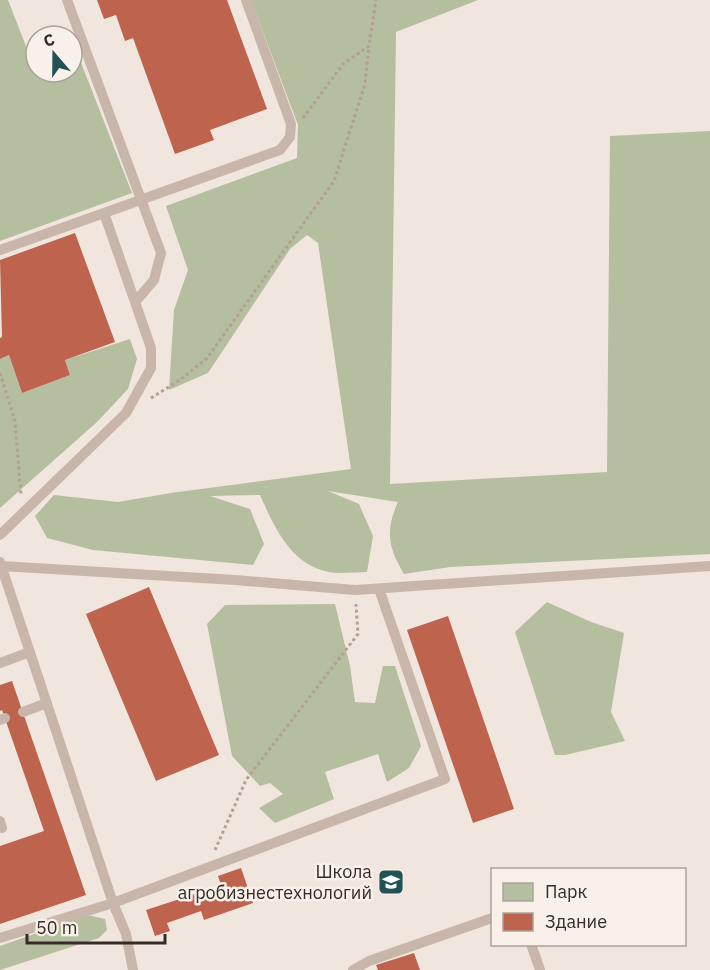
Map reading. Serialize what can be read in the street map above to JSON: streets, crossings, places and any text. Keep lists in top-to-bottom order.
{
  "places": {
    "school or university": ["Школа агробизнестехнологий"]
  },
  "legend": ["Парк", "Здание"],
  "scale_bar": "50 m",
  "north": "top"
}
